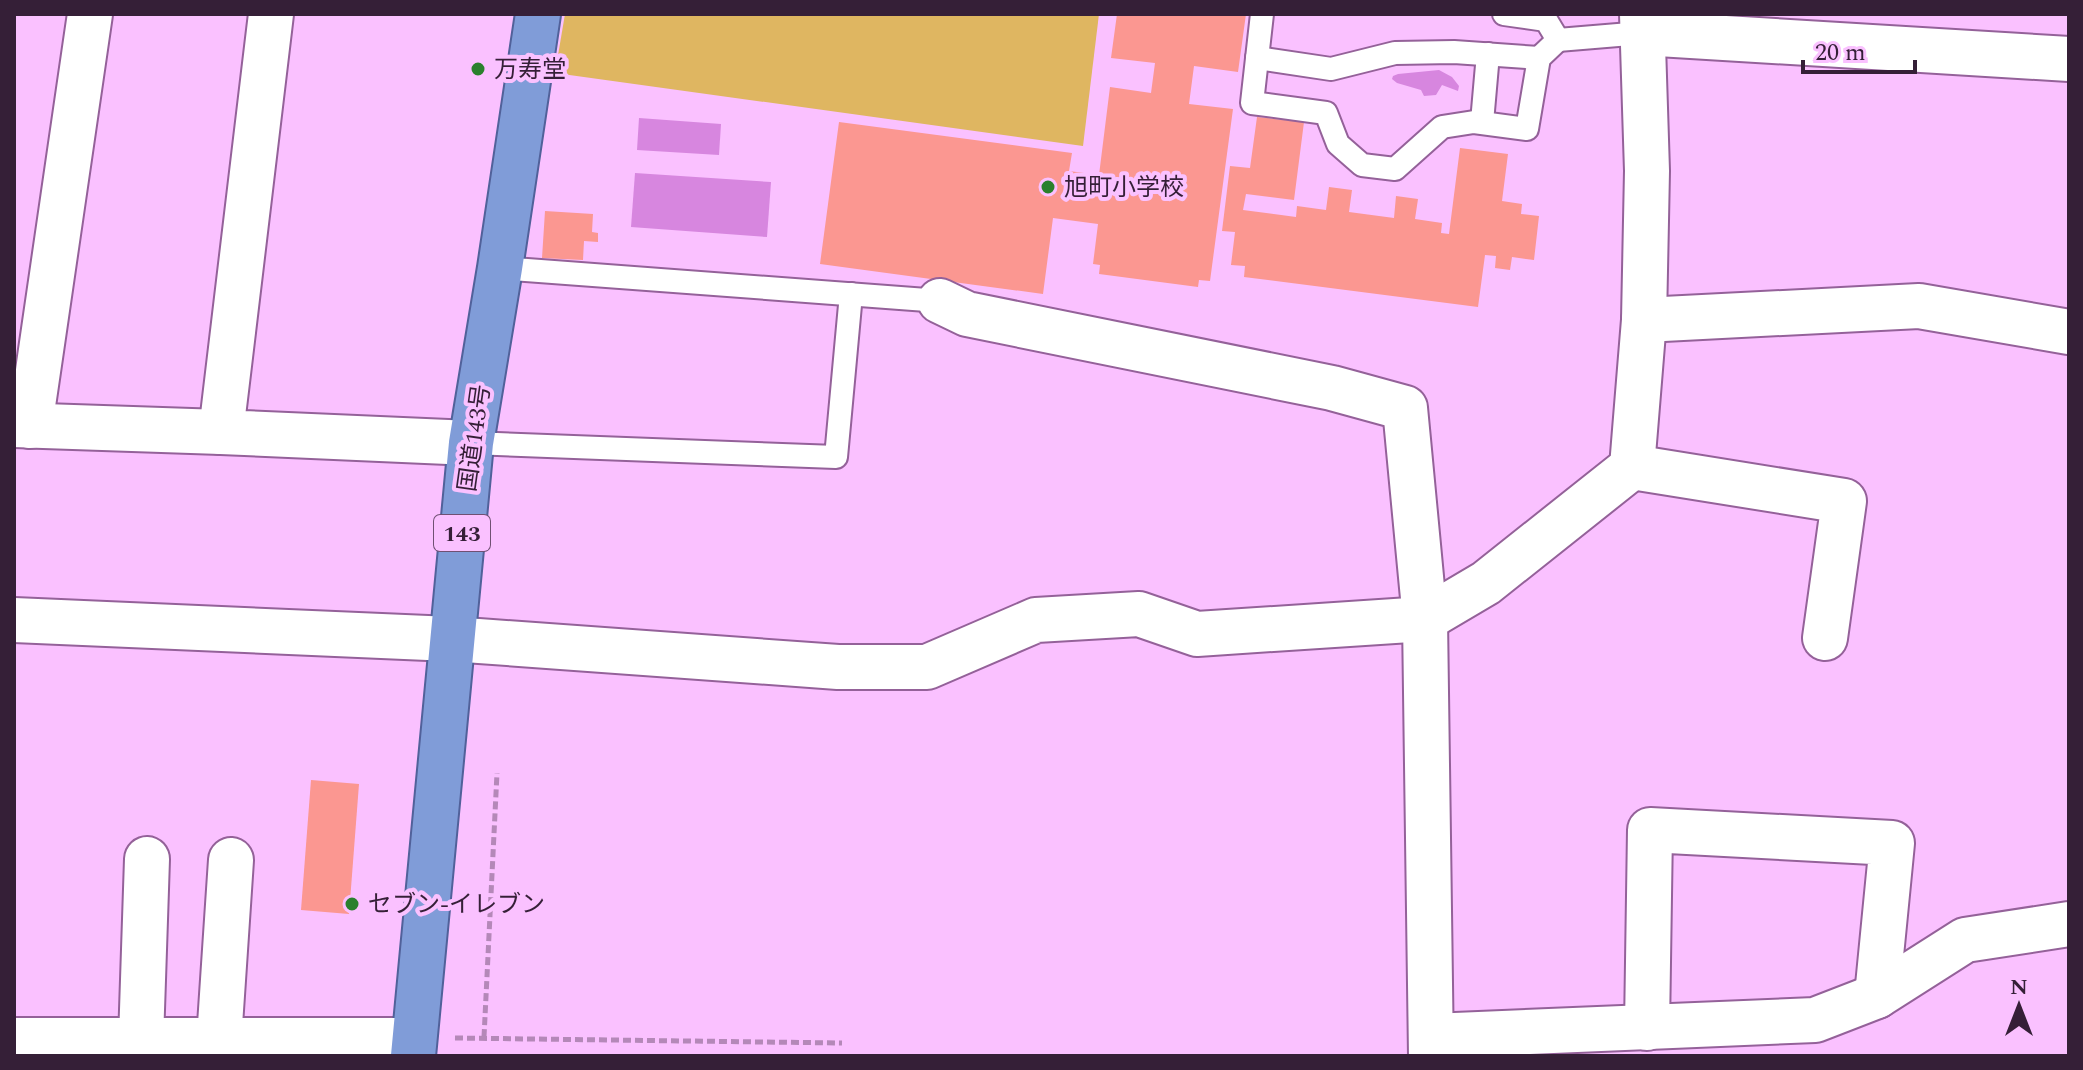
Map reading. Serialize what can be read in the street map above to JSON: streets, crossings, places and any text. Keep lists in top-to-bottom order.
{
  "streets": {
    "highway": ["国道143号", "143"]
  },
  "places": ["万寿堂", "旭町小学校", "セブン-イレブン"],
  "scale_bar": "20 m",
  "north": "top"
}
